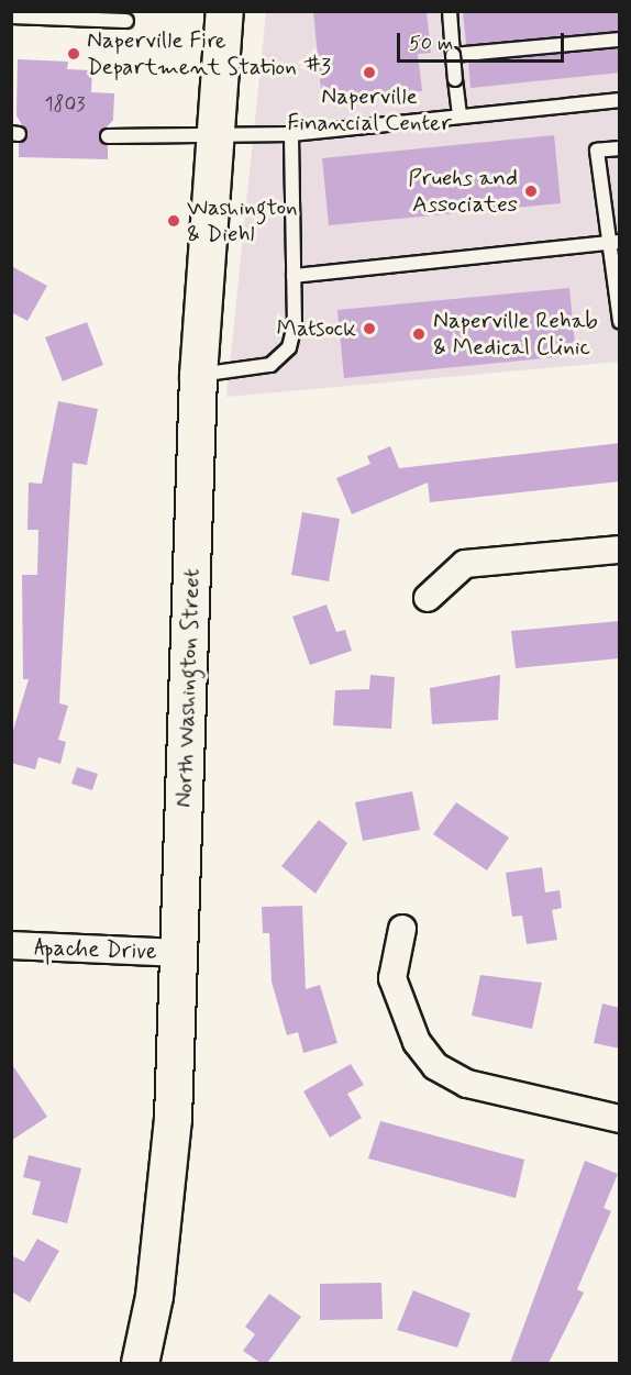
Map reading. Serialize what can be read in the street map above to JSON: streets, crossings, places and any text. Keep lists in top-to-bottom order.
{
  "streets": {
    "main road": ["North Washington Street"],
    "street": ["Apache Drive"]
  },
  "crossings": [
    ["North Washington Street", "Apache Drive"]
  ],
  "places": [
    "Naperville Fire Department Station #3",
    "Naperville Financial Center",
    "Pruehs and Associates",
    "Washington & Diehl",
    "Matsock",
    "Naperville Rehab & Medical Clinic"
  ],
  "house_numbers": ["1803"],
  "scale_bar": "50 m"
}
